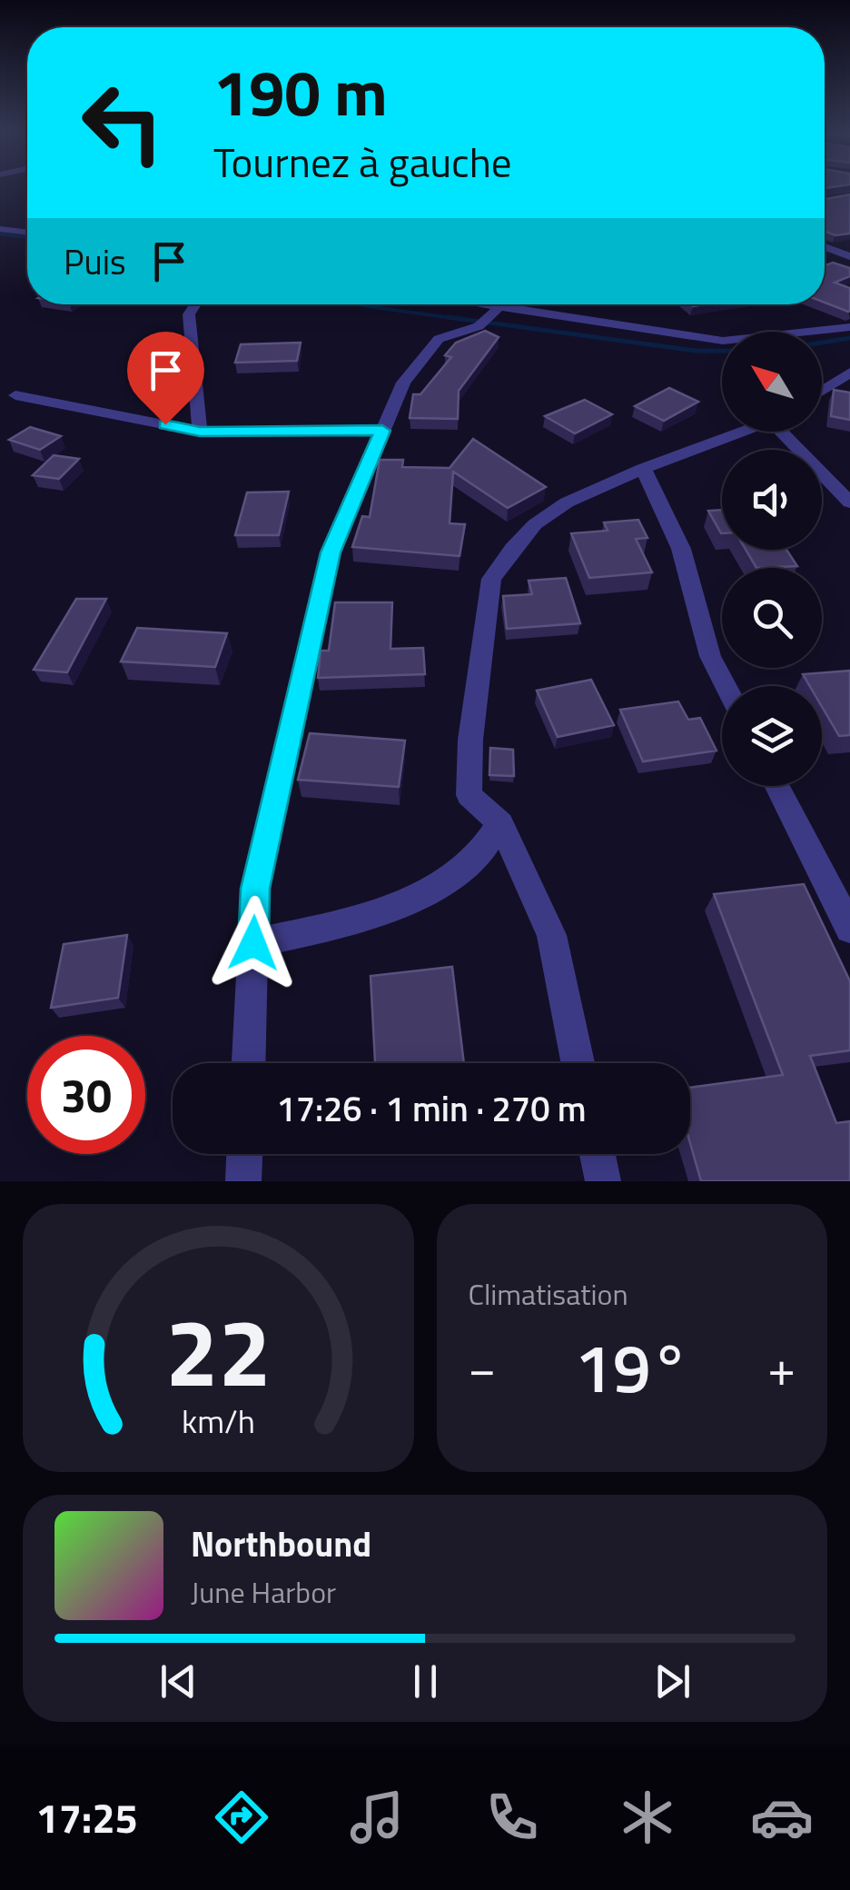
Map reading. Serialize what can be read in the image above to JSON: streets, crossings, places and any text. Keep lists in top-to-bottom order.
{
  "north": "top left",
  "page": {
    "turn": ["190 m", "Tournez à gauche"],
    "then": "Puis",
    "limit": "30",
    "trip": "17:26 · 1 min · 270 m",
    "tile": "Climatisation",
    "heat": ["−", "19°", "+"],
    "song": ["Northbound", "June Harbor"],
    "tabs": "17:25",
    "gauge": ["22", "km/h"]
  }
}
